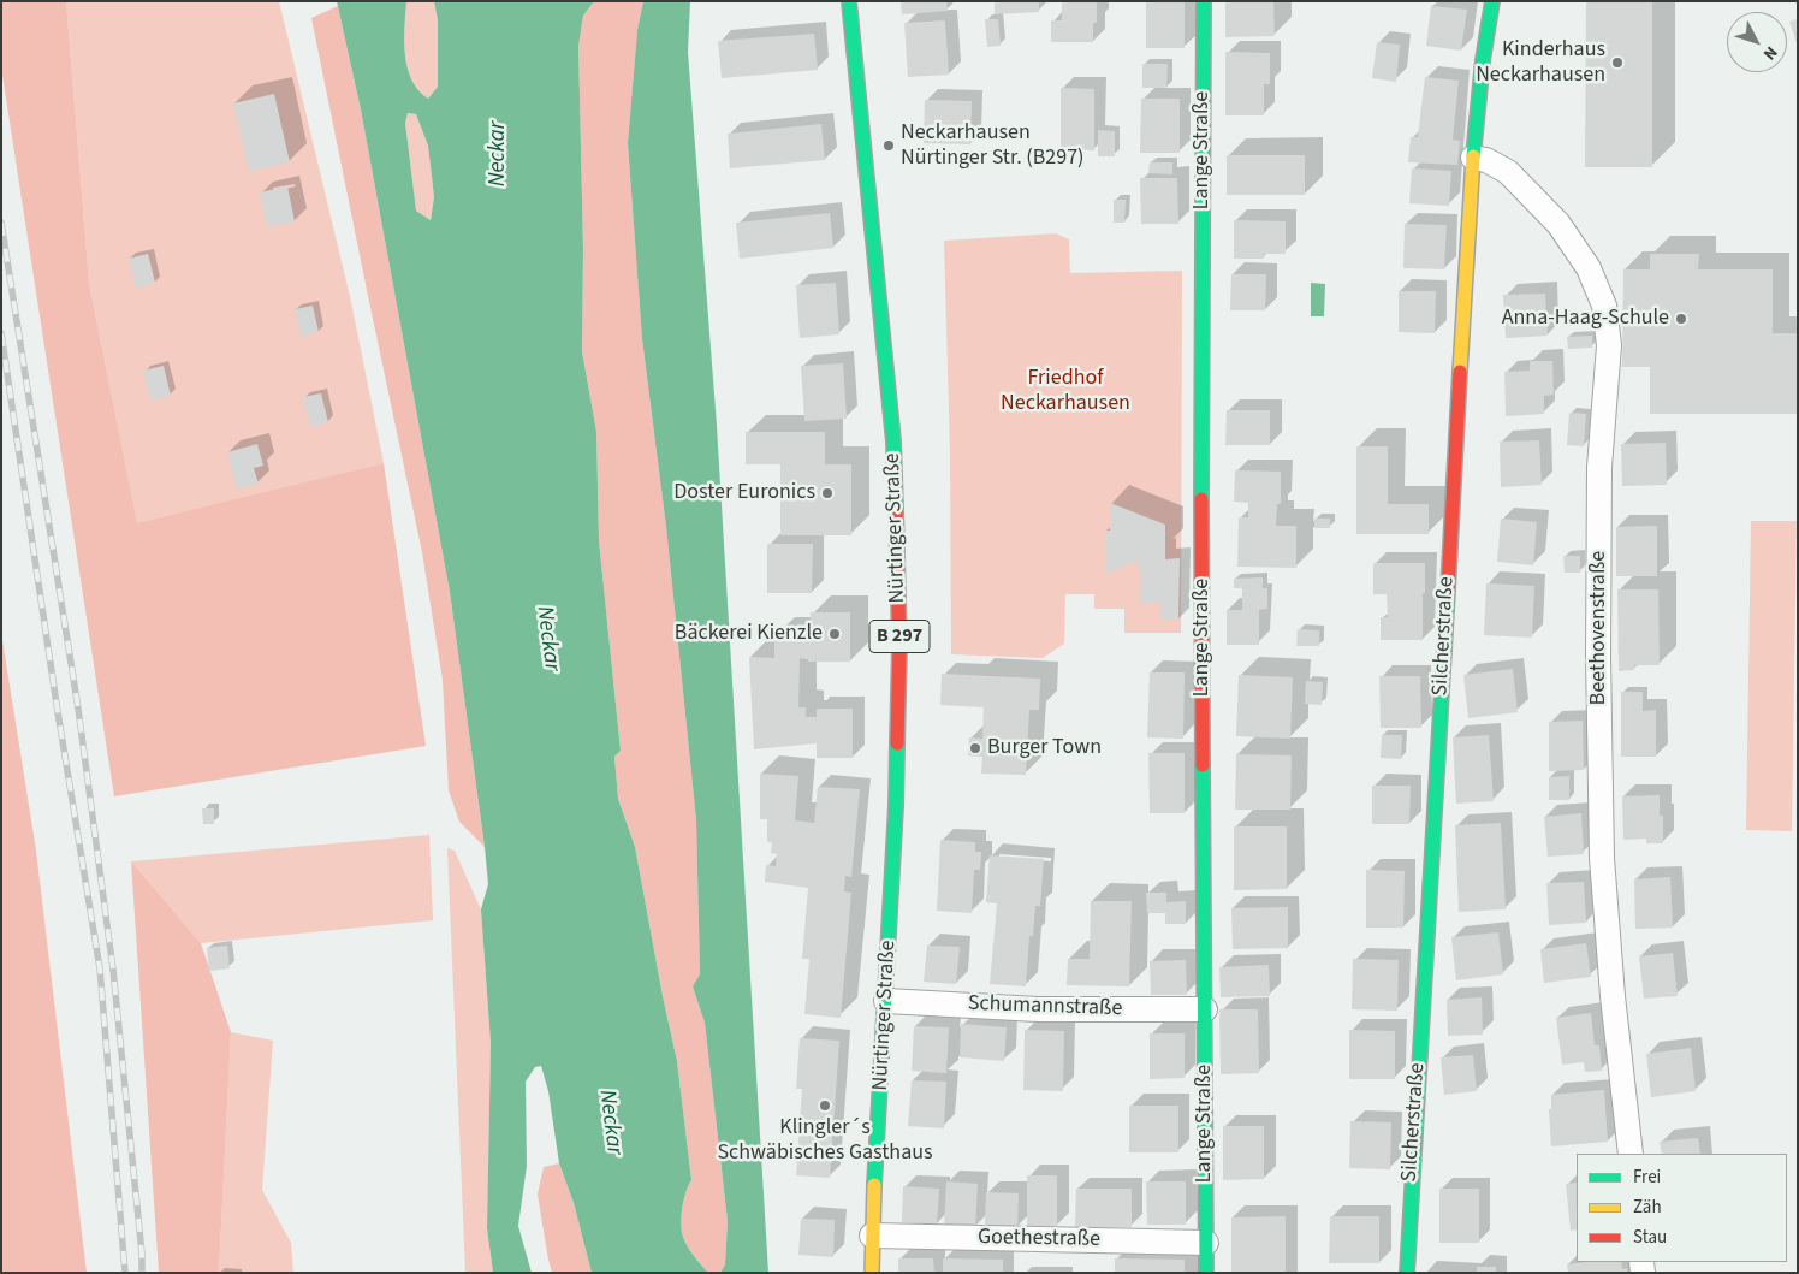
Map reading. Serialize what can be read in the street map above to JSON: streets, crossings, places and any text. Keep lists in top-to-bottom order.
{
  "streets": {
    "street": [
      "Lange Straße",
      "Nürtinger Straße",
      "Beethovenstraße",
      "B 297",
      "Silcherstraße",
      "Schumannstraße",
      "Goethestraße"
    ]
  },
  "crossings": [
    ["Lange Straße", "Schumannstraße"],
    ["Lange Straße", "Goethestraße"],
    ["Nürtinger Straße", "Schumannstraße"],
    ["Nürtinger Straße", "Goethestraße"],
    ["Beethovenstraße", "Silcherstraße"]
  ],
  "water": ["Neckar"],
  "parks": ["Friedhof Neckarhausen"],
  "places": [
    "Kinderhaus Neckarhausen",
    "Neckarhausen Nürtinger Str. (B297)",
    "Anna-Haag-Schule",
    "Doster Euronics",
    "Bäckerei Kienzle",
    "Burger Town",
    "Klingler´s Schwäbisches Gasthaus"
  ],
  "legend": ["Frei", "Zäh", "Stau"],
  "north": "bottom right"
}
